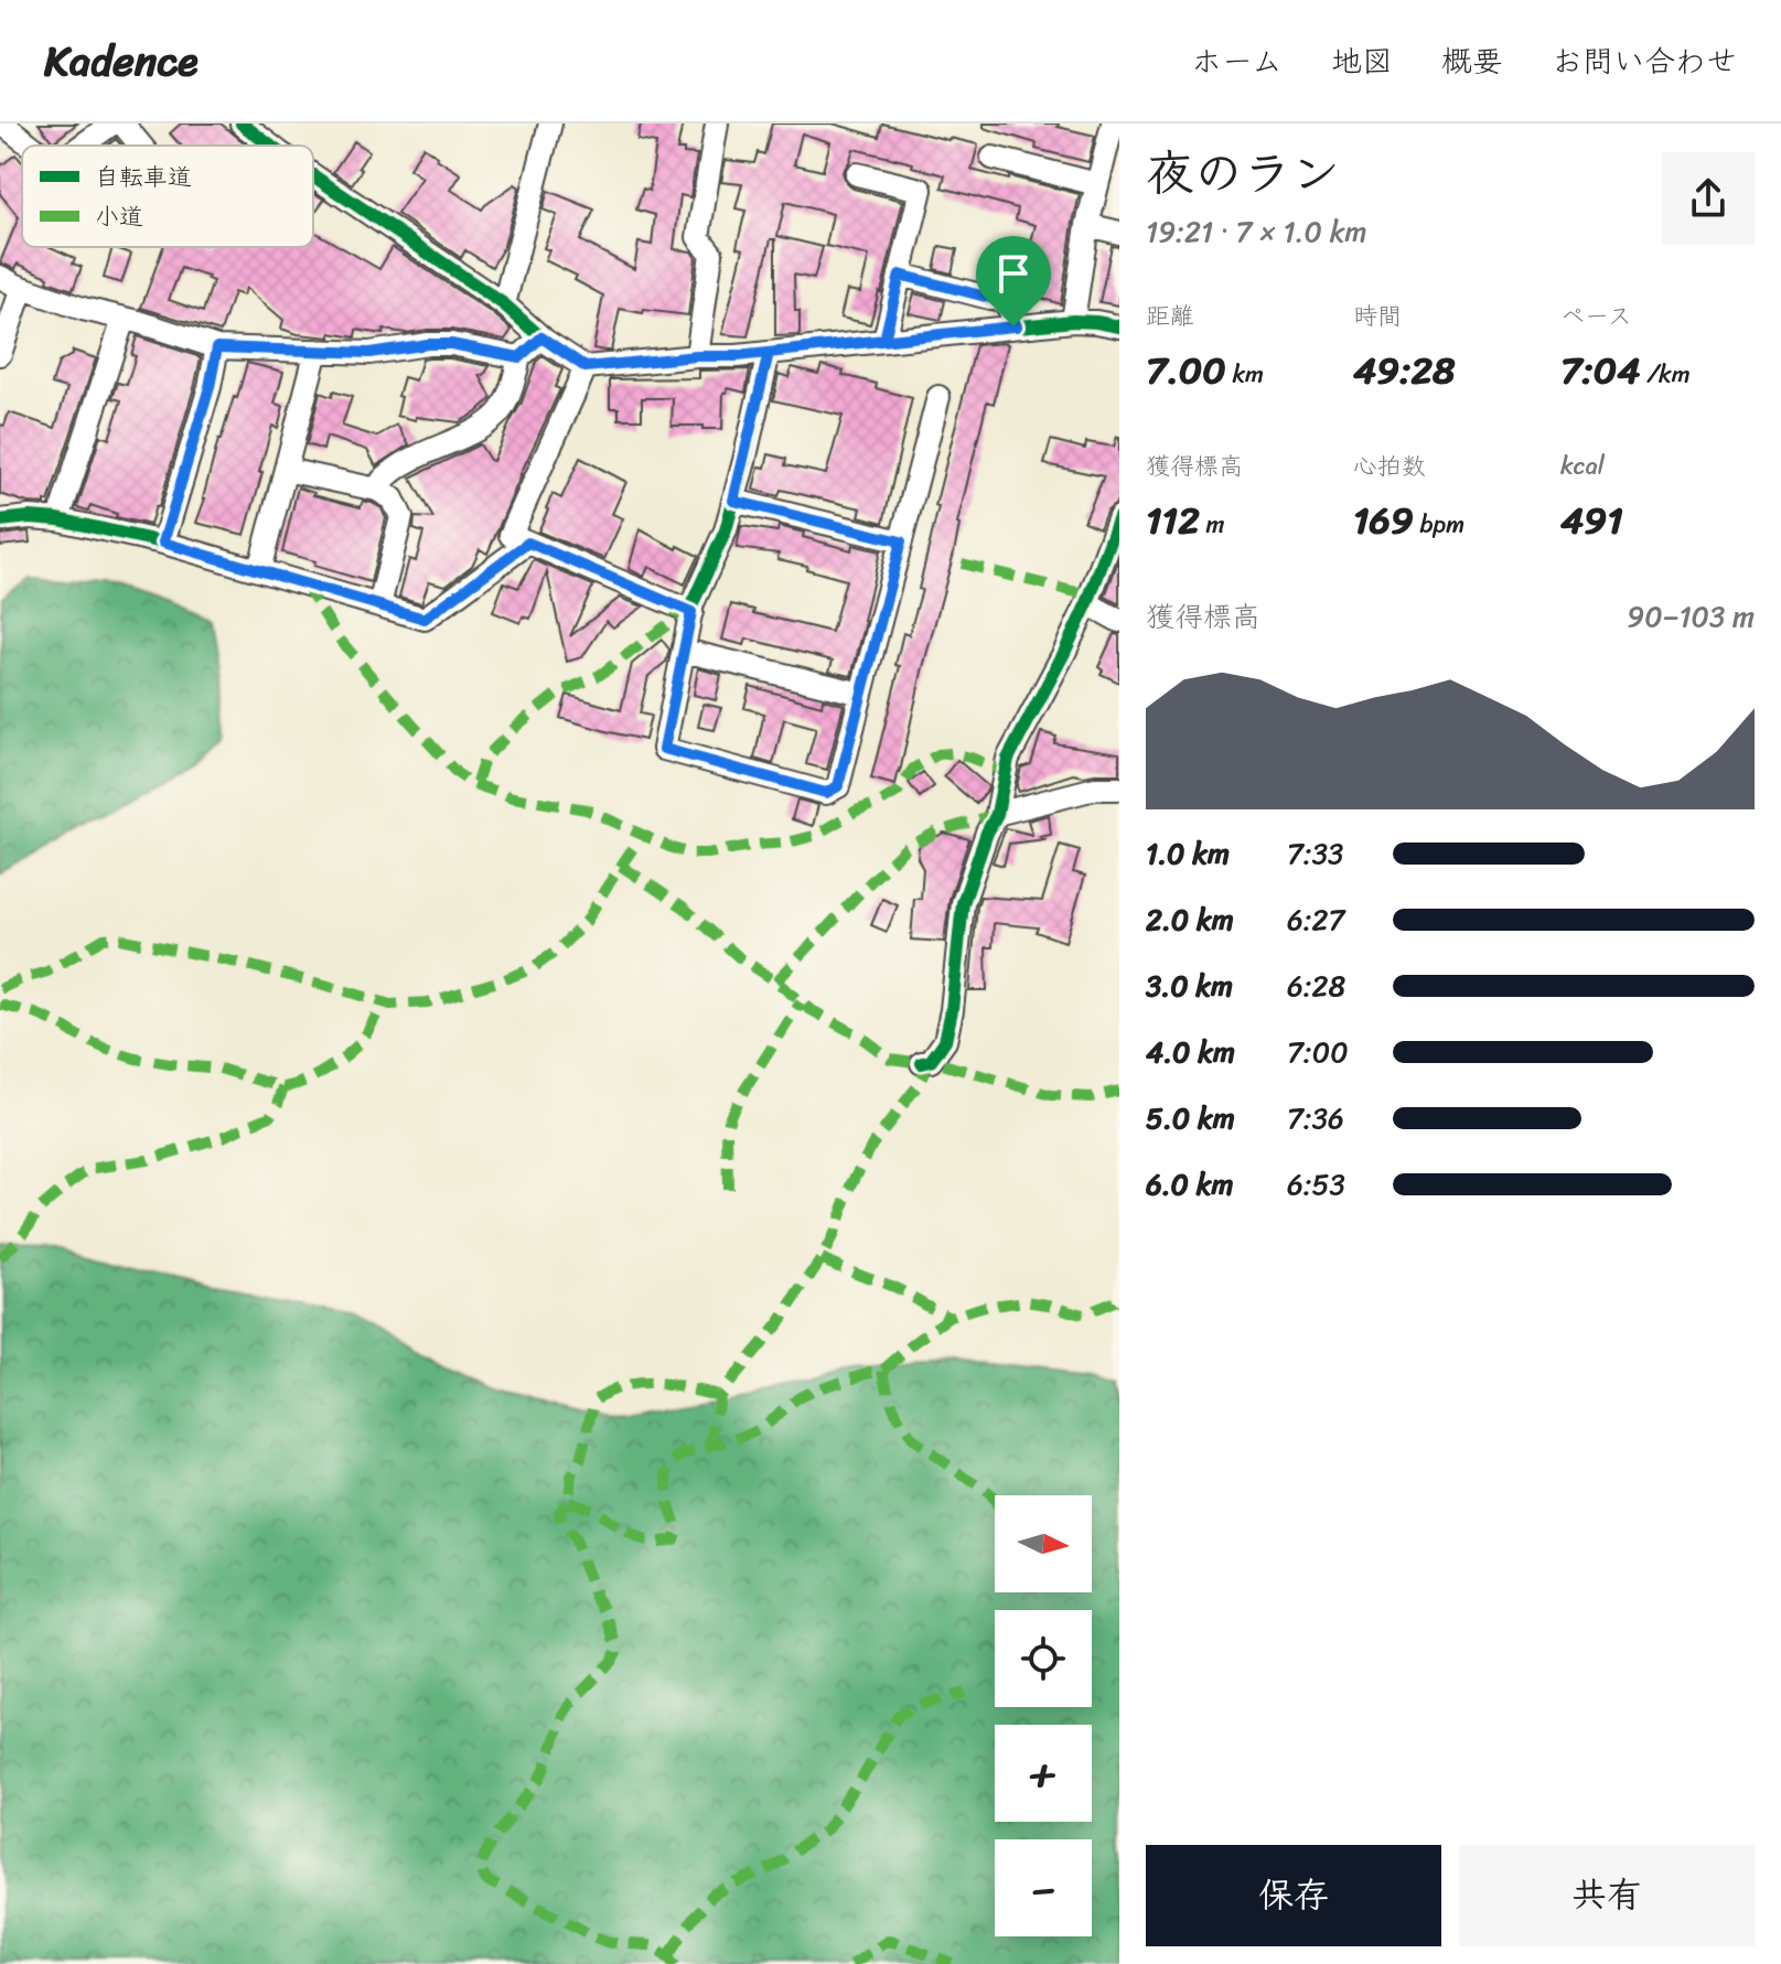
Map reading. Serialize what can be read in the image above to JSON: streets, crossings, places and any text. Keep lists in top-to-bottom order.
{
  "legend": ["自転車道", "小道"],
  "north": "right",
  "page": {
    "header": "Kadence",
    "nav": [
      "ホーム",
      "地図",
      "概要",
      "お問い合わせ"
    ],
    "heading": ["夜のラン", "19:21 · 7 × 1.0 km"],
    "stats": [
      ["距離", "7.00 km"],
      ["時間", "49:28"],
      ["ペース", "7:04 /km"],
      ["獲得標高", "112 m"],
      ["心拍数", "169 bpm"],
      ["kcal", "491"]
    ],
    "chart": ["獲得標高", "90–103 m"],
    "list": [
      {
        "name": "1.0 km",
        "note": "7:33"
      },
      {
        "name": "2.0 km",
        "note": "6:27"
      },
      {
        "name": "3.0 km",
        "note": "6:28"
      },
      {
        "name": "4.0 km",
        "note": "7:00"
      },
      {
        "name": "5.0 km",
        "note": "7:36"
      },
      {
        "name": "6.0 km",
        "note": "6:53"
      }
    ],
    "map_buttons": ["+", "−"],
    "buttons": ["保存", "共有"]
  }
}
